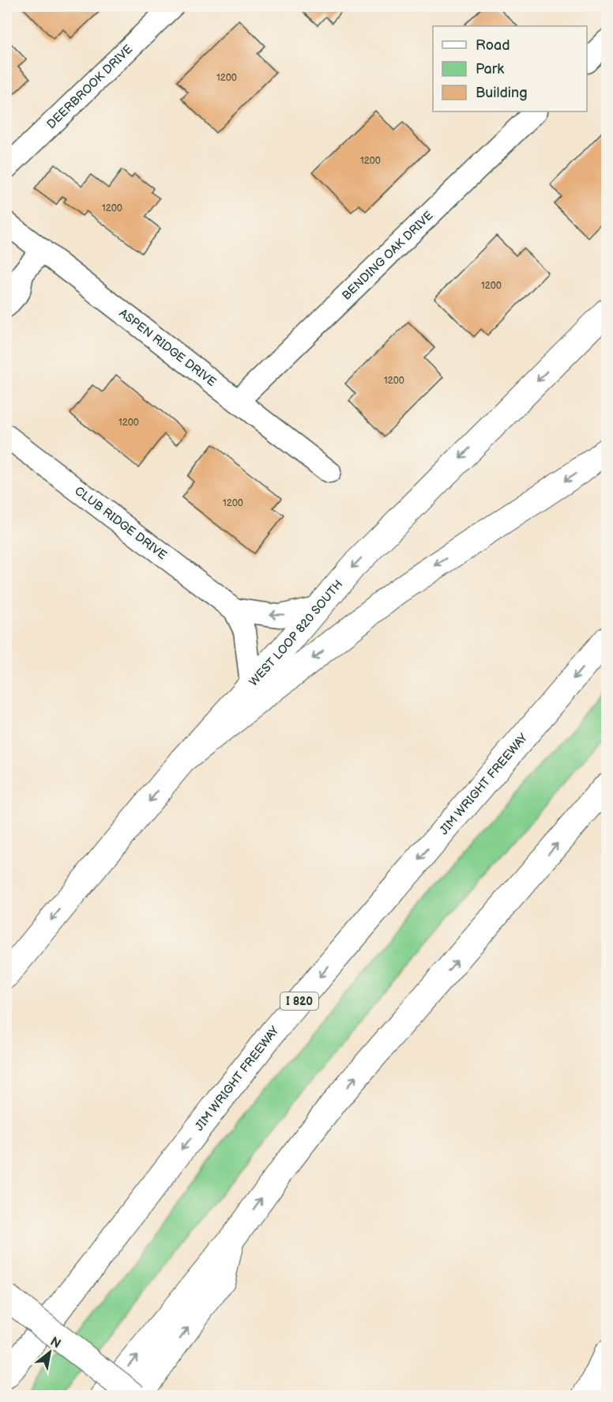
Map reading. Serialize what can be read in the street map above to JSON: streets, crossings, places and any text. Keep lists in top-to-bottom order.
{
  "streets": {
    "main road": ["WEST LOOP 820 SOUTH", "JIM WRIGHT FREEWAY", "I 820"],
    "street": [
      "DEERBROOK DRIVE",
      "BENDING OAK DRIVE",
      "ASPEN RIDGE DRIVE",
      "CLUB RIDGE DRIVE"
    ]
  },
  "crossings": [
    ["BENDING OAK DRIVE", "ASPEN RIDGE DRIVE"]
  ],
  "house_numbers": [
    "1200",
    "1200",
    "1200",
    "1200",
    "1200",
    "1200",
    "1200"
  ],
  "legend": ["Road", "Park", "Building"],
  "north": "top right"
}
